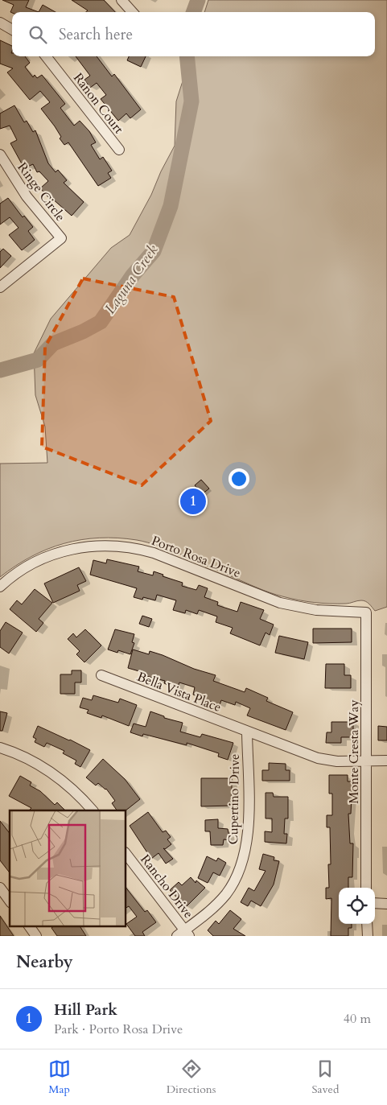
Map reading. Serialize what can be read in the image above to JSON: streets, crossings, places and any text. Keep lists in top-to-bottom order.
{
  "streets": {
    "street": [
      "Ranon Court",
      "Ringe Circle",
      "Porto Rosa Drive",
      "Bella Vista Place",
      "Monte Cresta Way",
      "Cupertino Drive",
      "Rancho Drive"
    ]
  },
  "crossings": [
    ["Porto Rosa Drive", "Monte Cresta Way"],
    ["Bella Vista Place", "Monte Cresta Way"],
    ["Bella Vista Place", "Cupertino Drive"],
    ["Cupertino Drive", "Rancho Drive"]
  ],
  "water": ["Laguna Creek"],
  "page": {
    "search": "Search here",
    "pins": "1",
    "heading": "Nearby",
    "list": [
      {
        "mark": "1",
        "name": "Hill Park",
        "note": "Park · Porto Rosa Drive",
        "value": "40 m"
      }
    ],
    "nav": ["Map", "Directions", "Saved"]
  }
}
